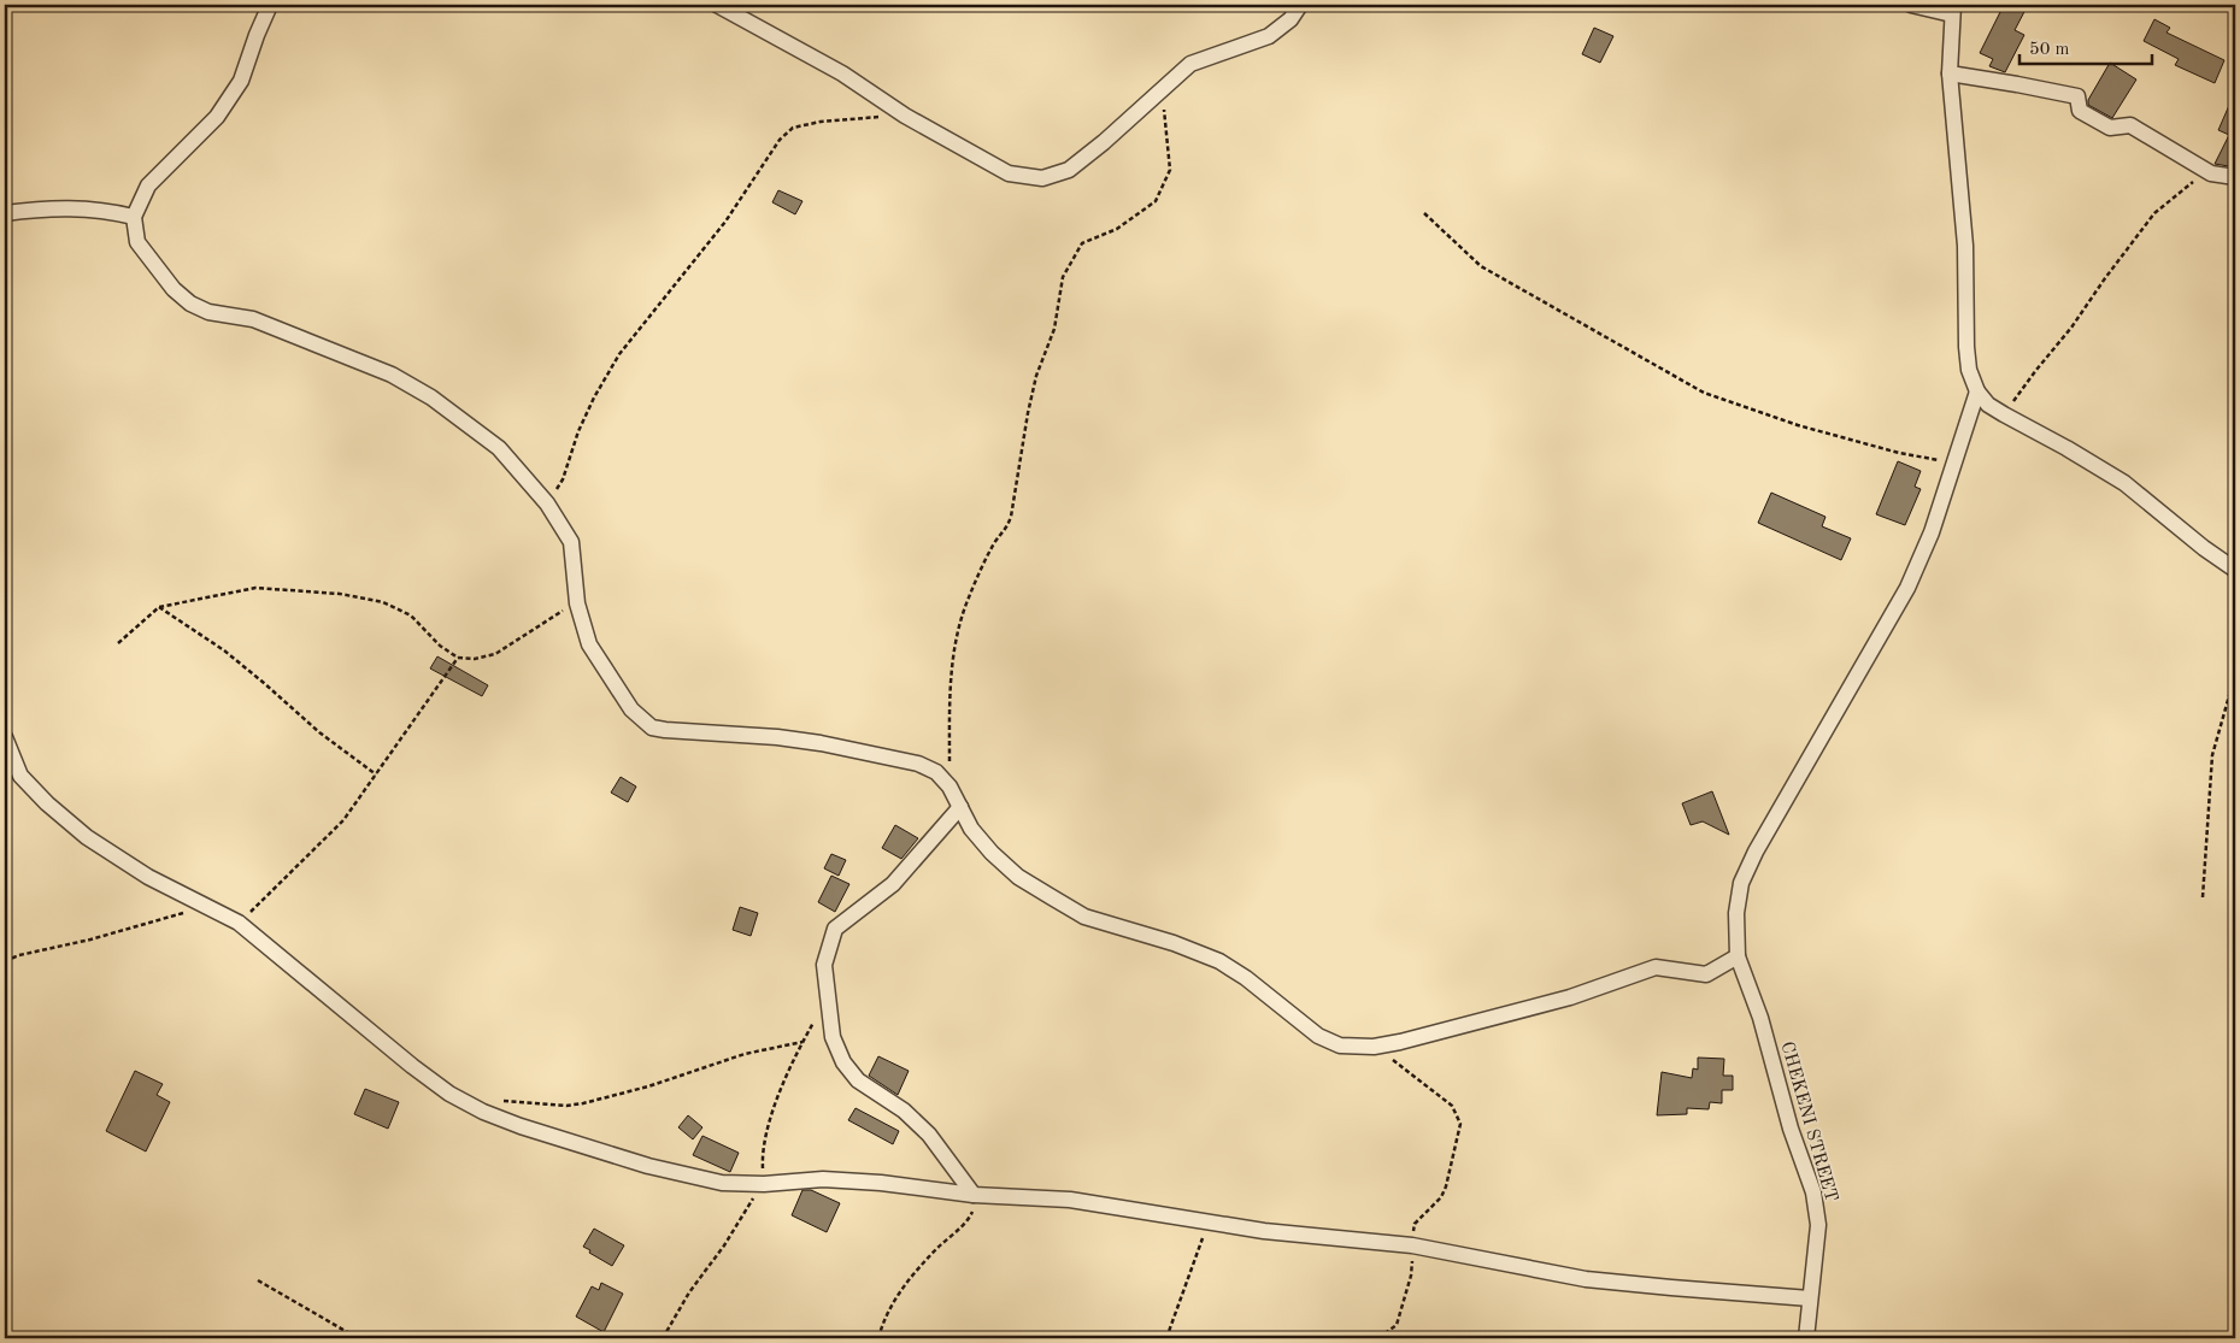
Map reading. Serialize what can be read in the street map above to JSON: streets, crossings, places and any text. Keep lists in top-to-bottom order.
{
  "streets": {
    "street": ["CHEKENI STREET"]
  },
  "scale_bar": "50 m"
}
